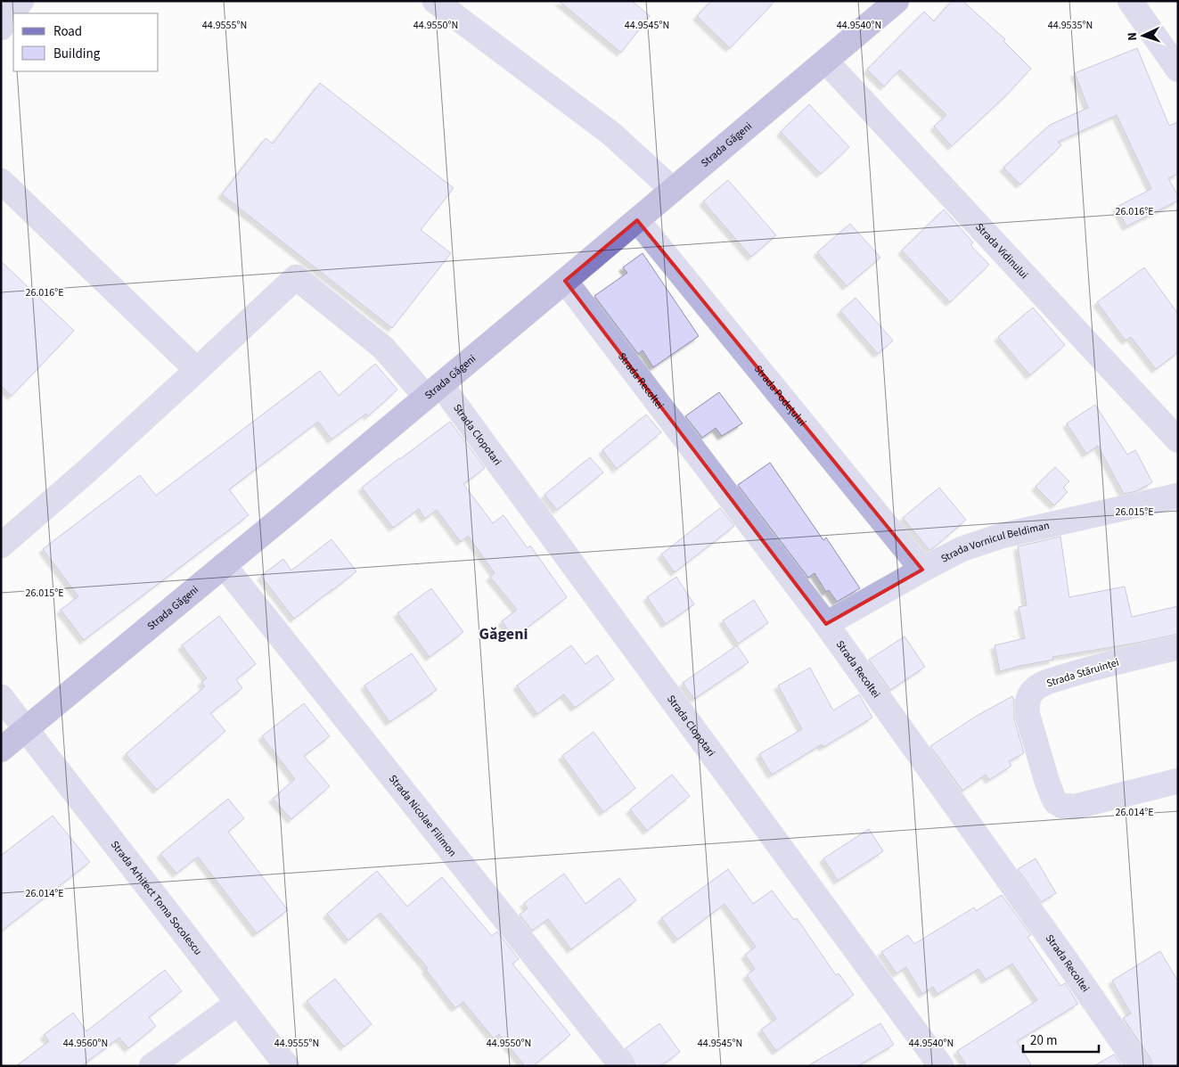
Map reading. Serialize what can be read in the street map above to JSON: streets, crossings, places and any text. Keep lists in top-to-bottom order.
{
  "streets": {
    "main road": ["Strada Găgeni"],
    "street": [
      "Strada Vidinului",
      "Strada Recoltei",
      "Strada Podețului",
      "Strada Clopotari",
      "Strada Vornicul Beldiman",
      "Strada Stăruinței",
      "Strada Nicolae Filimon",
      "Strada Arhitect Toma Socolescu"
    ]
  },
  "crossings": [
    ["Strada Găgeni", "Strada Vidinului"],
    ["Strada Găgeni", "Strada Recoltei"],
    ["Strada Găgeni", "Strada Podețului"],
    ["Strada Găgeni", "Strada Clopotari"],
    ["Strada Găgeni", "Strada Nicolae Filimon"],
    ["Strada Găgeni", "Strada Arhitect Toma Socolescu"],
    ["Strada Recoltei", "Strada Vornicul Beldiman"],
    ["Strada Podețului", "Strada Vornicul Beldiman"]
  ],
  "districts": ["Găgeni"],
  "legend": ["Road", "Building"],
  "scale_bar": "20 m",
  "north": "left",
  "coordinates": [
    "44.9555°N",
    "44.9550°N",
    "44.9545°N",
    "44.9540°N",
    "44.9535°N",
    "26.016°E",
    "26.015°E",
    "26.014°E",
    "44.9560°N"
  ]
}
